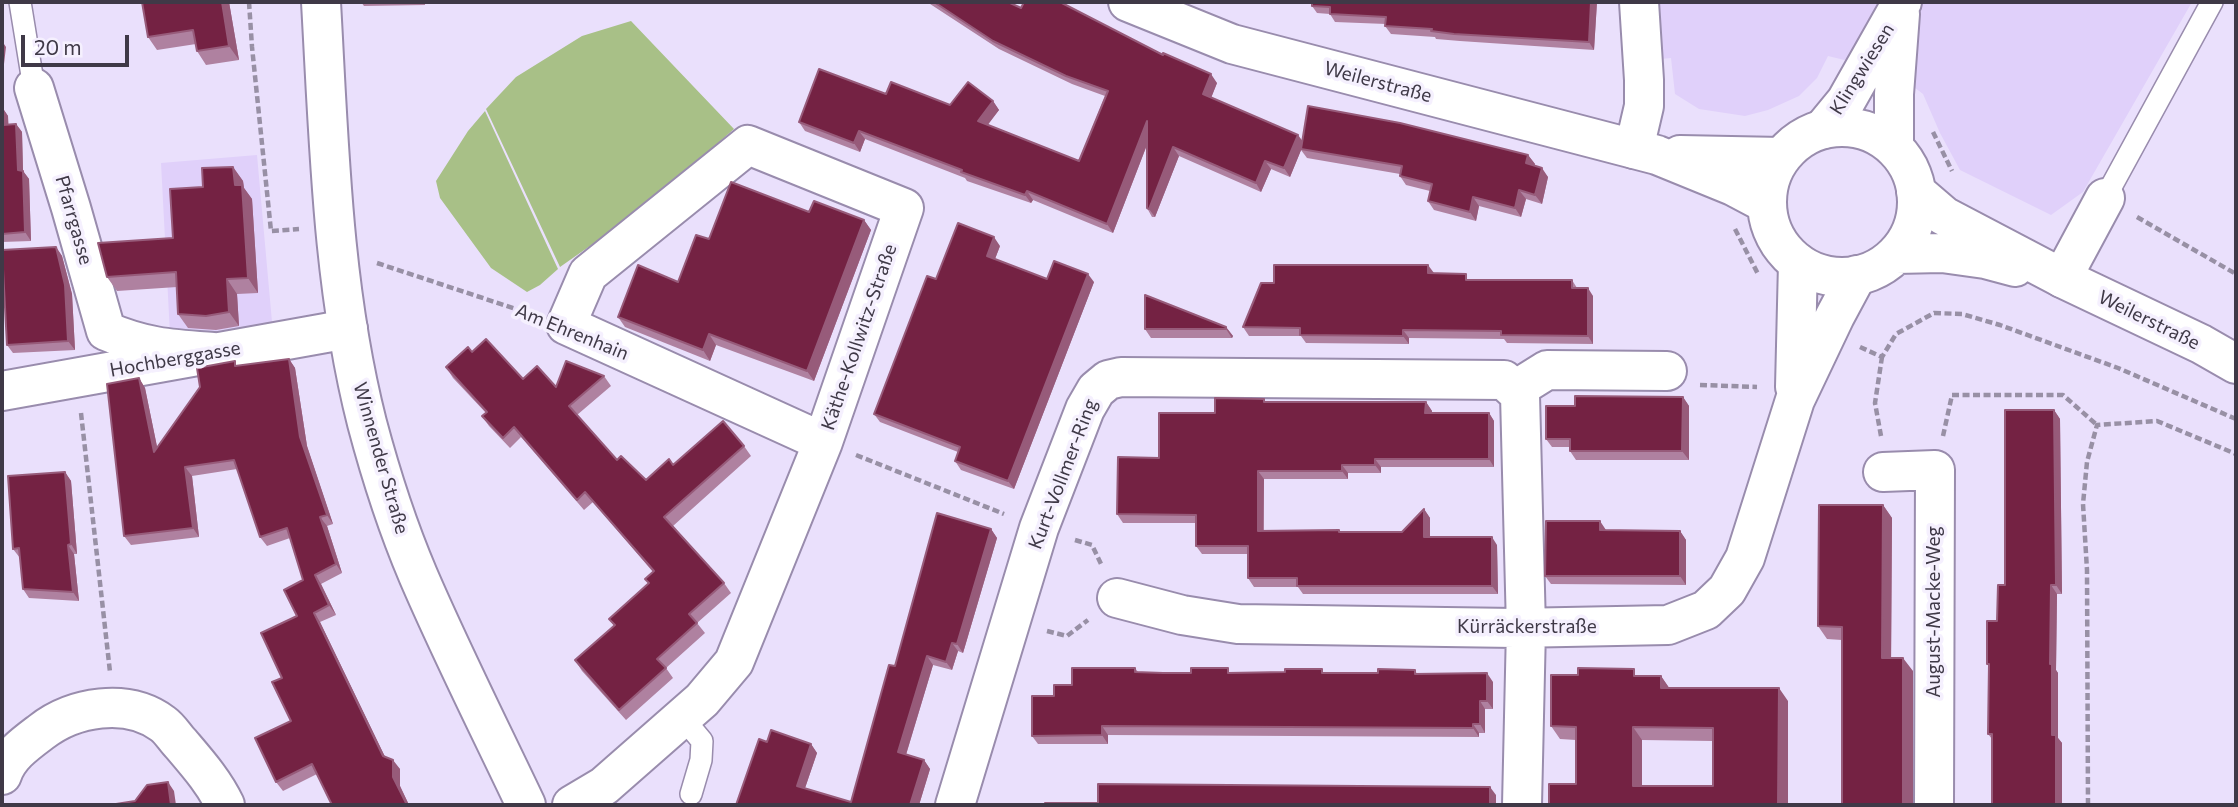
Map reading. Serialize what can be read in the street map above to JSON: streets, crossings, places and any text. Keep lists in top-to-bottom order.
{
  "streets": {
    "street": [
      "Klingwiesen",
      "Weilerstraße",
      "Pfarrgasse",
      "Am Ehrenhain",
      "Käthe-Kollwitz-Straße",
      "Hochberggasse",
      "Winnender Straße",
      "Kurt-Vollmer-Ring",
      "August-Macke-Weg",
      "Kürräckerstraße"
    ]
  },
  "crossings": [
    ["Klingwiesen", "Weilerstraße"],
    ["Klingwiesen", "Kürräckerstraße"],
    ["Weilerstraße", "Kürräckerstraße"],
    ["Pfarrgasse", "Hochberggasse"],
    ["Am Ehrenhain", "Käthe-Kollwitz-Straße"],
    ["Hochberggasse", "Winnender Straße"]
  ],
  "scale_bar": "20 m"
}
